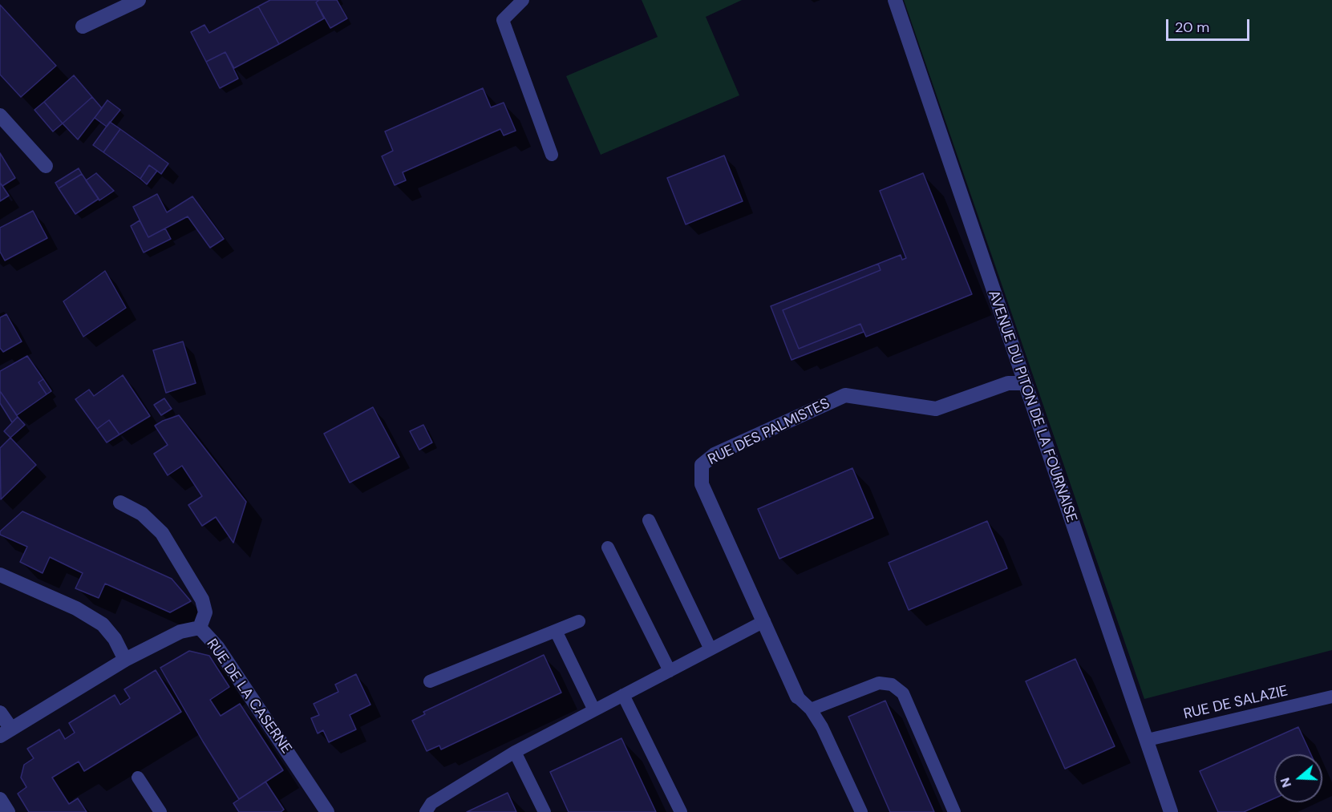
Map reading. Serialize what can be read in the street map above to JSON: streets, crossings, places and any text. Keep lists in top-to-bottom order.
{
  "streets": {
    "street": ["AVENUE DU PITON DE LA FOURNAISE", "RUE DES PALMISTES", "RUE DE LA CASERNE"],
    "lane": ["RUE DE SALAZIE"]
  },
  "crossings": [
    ["AVENUE DU PITON DE LA FOURNAISE", "RUE DES PALMISTES"],
    ["AVENUE DU PITON DE LA FOURNAISE", "RUE DE SALAZIE"]
  ],
  "scale_bar": "20 m",
  "north": "left"
}
